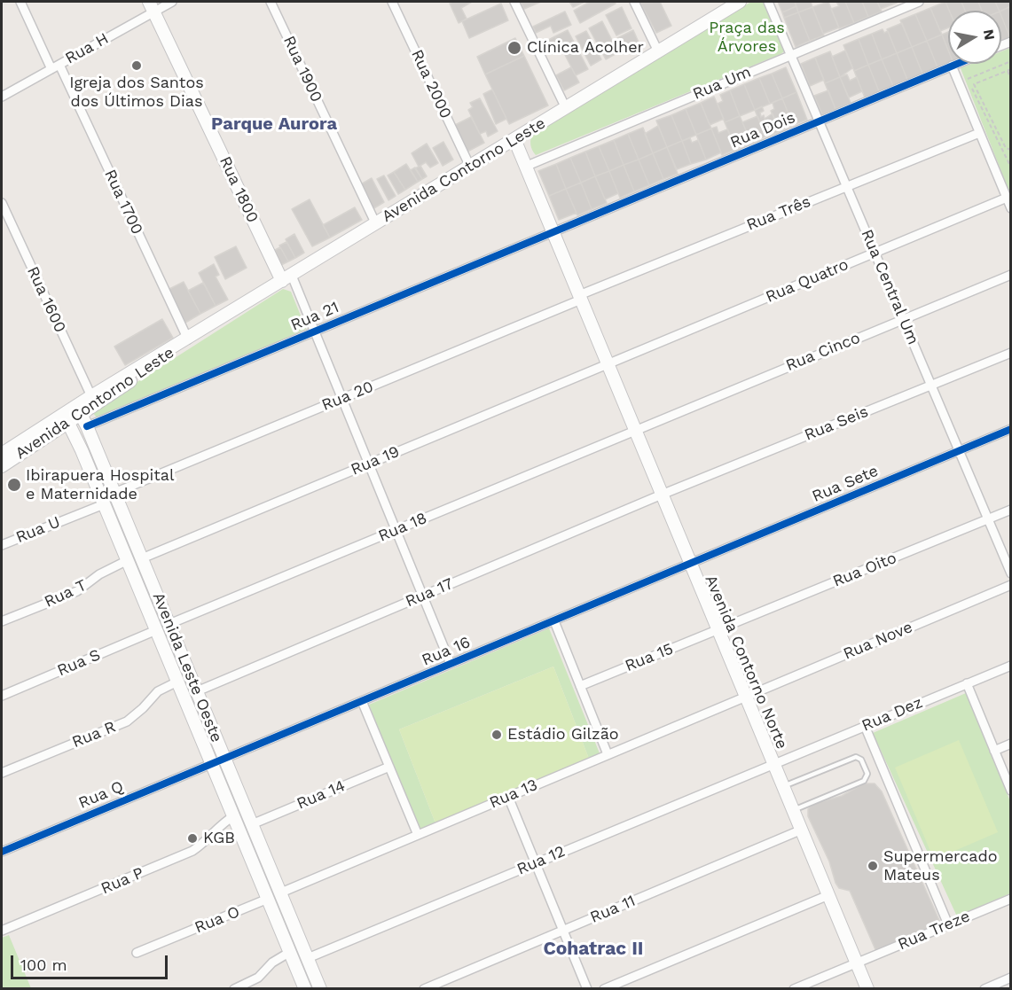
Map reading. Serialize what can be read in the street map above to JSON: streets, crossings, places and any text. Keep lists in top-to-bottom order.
{
  "streets": {
    "main road": [
      "Avenida Contorno Leste",
      "Rua 1800",
      "Avenida Contorno Norte",
      "Avenida Leste Oeste"
    ],
    "street": [
      "Rua H",
      "Rua 1900",
      "Rua Um",
      "Rua 2000",
      "Rua Dois",
      "Rua 1700",
      "Rua Três",
      "Rua Quatro",
      "Rua Central Um",
      "Rua 1600",
      "Rua 21",
      "Rua Cinco",
      "Rua 20",
      "Rua Seis",
      "Rua 19",
      "Rua Sete",
      "Rua 18",
      "Rua U",
      "Rua Oito",
      "Rua 17",
      "Rua T",
      "Rua Nove",
      "Rua 16",
      "Rua 15",
      "Rua S",
      "Rua Dez",
      "Rua R",
      "Rua 13",
      "Rua Q",
      "Rua 14",
      "Rua 12",
      "Rua P",
      "Rua 11",
      "Rua O",
      "Rua Treze"
    ]
  },
  "crossings": [
    ["Rua H", "Rua 1800"],
    ["Rua H", "Rua 1700"],
    ["Rua 1900", "Avenida Contorno Leste"],
    ["Rua Um", "Rua Central Um"],
    ["Rua Um", "Avenida Contorno Norte"],
    ["Rua 2000", "Avenida Contorno Leste"],
    ["Rua Dois", "Rua Central Um"],
    ["Rua Dois", "Rua 21"],
    ["Rua Dois", "Avenida Contorno Norte"],
    ["Avenida Contorno Leste", "Rua 1800"],
    ["Avenida Contorno Leste", "Rua 1700"],
    ["Avenida Contorno Leste", "Rua 1600"],
    ["Avenida Contorno Leste", "Rua 21"],
    ["Avenida Contorno Leste", "Avenida Contorno Norte"],
    ["Avenida Contorno Leste", "Avenida Leste Oeste"],
    ["Rua Três", "Rua Central Um"],
    ["Rua Três", "Rua 20"],
    ["Rua Três", "Avenida Contorno Norte"],
    ["Rua Quatro", "Rua Central Um"],
    ["Rua Quatro", "Rua 19"],
    ["Rua Quatro", "Avenida Contorno Norte"],
    ["Rua Central Um", "Rua Cinco"],
    ["Rua Central Um", "Rua Seis"],
    ["Rua Central Um", "Rua Sete"],
    ["Rua Central Um", "Rua Oito"],
    ["Rua 21", "Avenida Contorno Norte"],
    ["Rua 21", "Avenida Leste Oeste"],
    ["Rua Cinco", "Rua 18"],
    ["Rua Cinco", "Avenida Contorno Norte"],
    ["Rua 20", "Avenida Contorno Norte"],
    ["Rua 20", "Avenida Leste Oeste"],
    ["Rua Seis", "Rua 17"],
    ["Rua Seis", "Avenida Contorno Norte"],
    ["Rua 19", "Avenida Contorno Norte"],
    ["Rua 19", "Avenida Leste Oeste"],
    ["Rua Sete", "Rua 16"],
    ["Rua Sete", "Avenida Contorno Norte"],
    ["Rua 18", "Avenida Contorno Norte"],
    ["Rua 18", "Avenida Leste Oeste"],
    ["Rua U", "Avenida Leste Oeste"],
    ["Rua Oito", "Rua 15"],
    ["Rua Oito", "Avenida Contorno Norte"],
    ["Rua 17", "Avenida Contorno Norte"],
    ["Rua 17", "Avenida Leste Oeste"],
    ["Rua T", "Avenida Leste Oeste"],
    ["Rua Nove", "Avenida Contorno Norte"],
    ["Rua Nove", "Rua 13"],
    ["Rua 16", "Avenida Contorno Norte"],
    ["Rua 16", "Avenida Leste Oeste"],
    ["Rua 16", "Rua Q"],
    ["Rua 15", "Avenida Contorno Norte"],
    ["Avenida Contorno Norte", "Rua Dez"],
    ["Avenida Contorno Norte", "Rua 13"],
    ["Avenida Contorno Norte", "Rua 12"],
    ["Avenida Contorno Norte", "Rua 11"],
    ["Avenida Contorno Norte", "Rua Treze"],
    ["Rua S", "Avenida Leste Oeste"],
    ["Avenida Leste Oeste", "Rua R"],
    ["Avenida Leste Oeste", "Rua 13"],
    ["Avenida Leste Oeste", "Rua Q"],
    ["Avenida Leste Oeste", "Rua 14"],
    ["Avenida Leste Oeste", "Rua 12"],
    ["Avenida Leste Oeste", "Rua P"],
    ["Avenida Leste Oeste", "Rua O"],
    ["Rua Dez", "Rua 12"]
  ],
  "districts": ["Parque Aurora", "Cohatrac II"],
  "parks": ["Praça das Árvores"],
  "places": [
    "Clínica Acolher",
    "Igreja dos Santos dos Últimos Dias",
    "Ibirapuera Hospital e Maternidade",
    "Estádio Gilzão",
    "KGB",
    "Supermercado Mateus"
  ],
  "scale_bar": "100 m",
  "north": "right"
}
